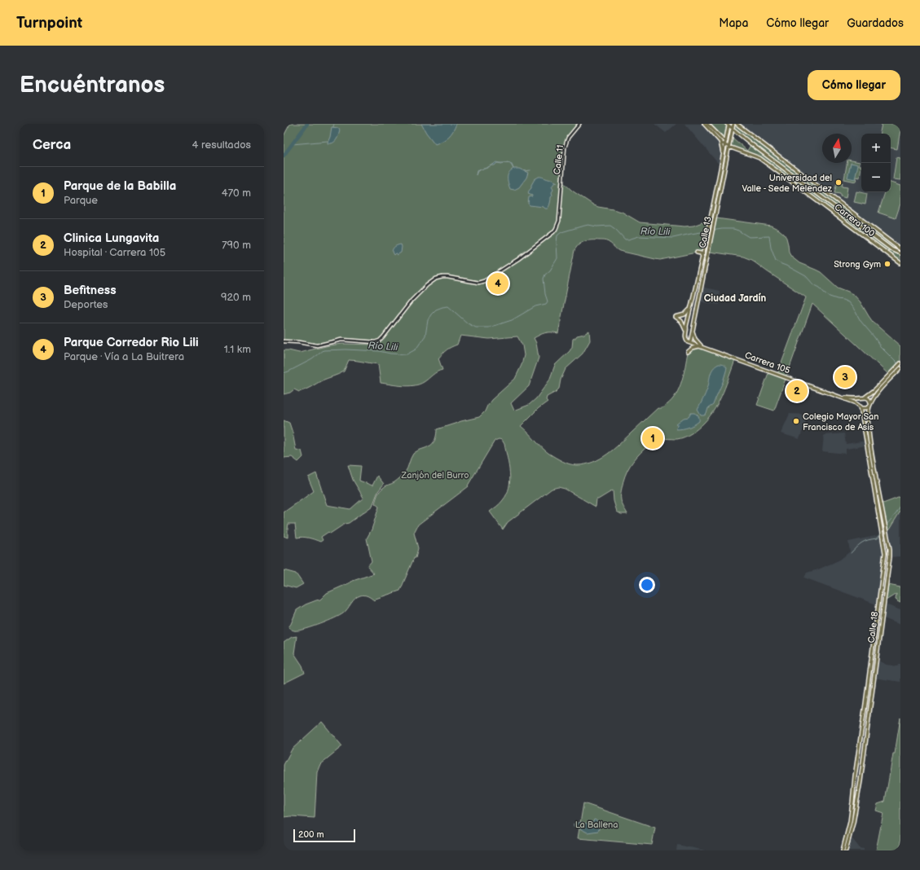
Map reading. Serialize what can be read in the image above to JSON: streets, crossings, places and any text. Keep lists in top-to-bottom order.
{
  "streets": {
    "main road": [
      "Carrera 100",
      "Calle 13",
      "Carrera 105",
      "Calle 18"
    ],
    "street": ["Calle 11"]
  },
  "crossings": [
    ["Carrera 100", "Calle 13"],
    ["Calle 13", "Carrera 105"],
    ["Carrera 105", "Calle 18"]
  ],
  "districts": ["Ciudad Jardín"],
  "water": ["Río Lili"],
  "parks": ["Zanjón del Burro", "La Ballena"],
  "places": ["Universidad del Valle - Sede Melendez", "Strong Gym", "Colegio Mayor San Francisco de Asis"],
  "scale_bar": "200 m",
  "north": "top",
  "page": {
    "header": "Turnpoint",
    "nav": ["Mapa", "Cómo llegar", "Guardados"],
    "buttons": "Cómo llegar",
    "title": "Encuéntranos",
    "heading": ["Cerca", "4 resultados"],
    "map_buttons": ["+", "−"],
    "list": [
      {
        "mark": "1",
        "name": "Parque de la Babilla",
        "note": "Parque",
        "value": "470 m"
      },
      {
        "mark": "2",
        "name": "Clinica Lungavita",
        "note": "Hospital · Carrera 105",
        "value": "790 m"
      },
      {
        "mark": "3",
        "name": "Befitness",
        "note": "Deportes",
        "value": "920 m"
      },
      {
        "mark": "4",
        "name": "Parque Corredor Rio Lili",
        "note": "Parque · Vía a La Buitrera",
        "value": "1.1 km"
      }
    ],
    "pins": [
      "4",
      "3",
      "2",
      "1"
    ],
    "scale": "200 m"
  }
}
